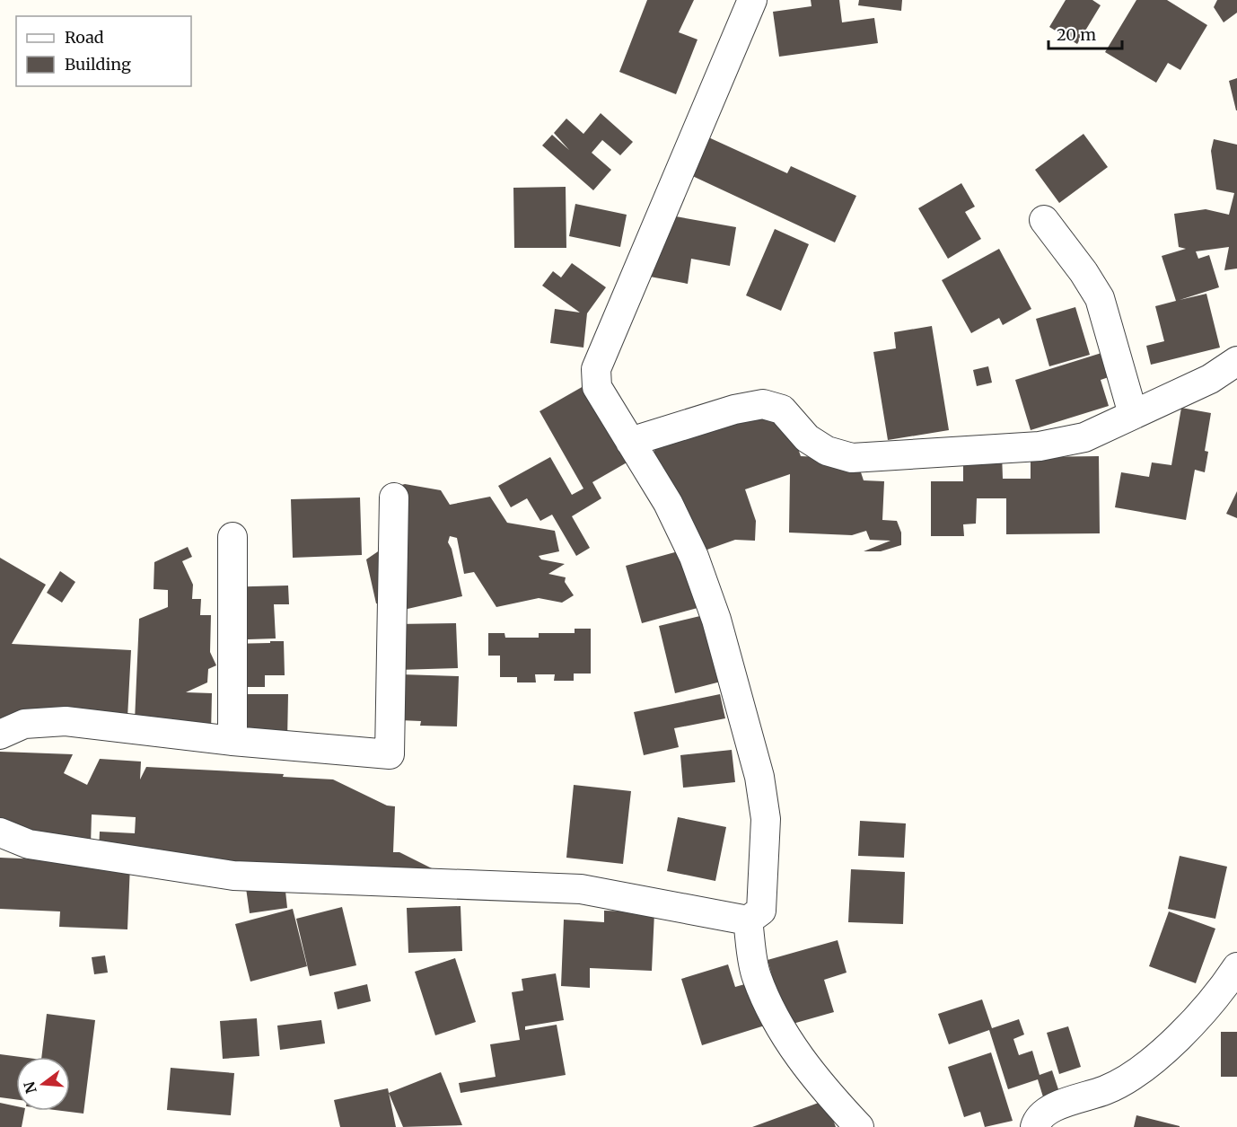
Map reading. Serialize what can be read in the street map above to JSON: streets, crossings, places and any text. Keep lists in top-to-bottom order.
{
  "legend": ["Road", "Building"],
  "scale_bar": "20 m",
  "north": "left"
}
